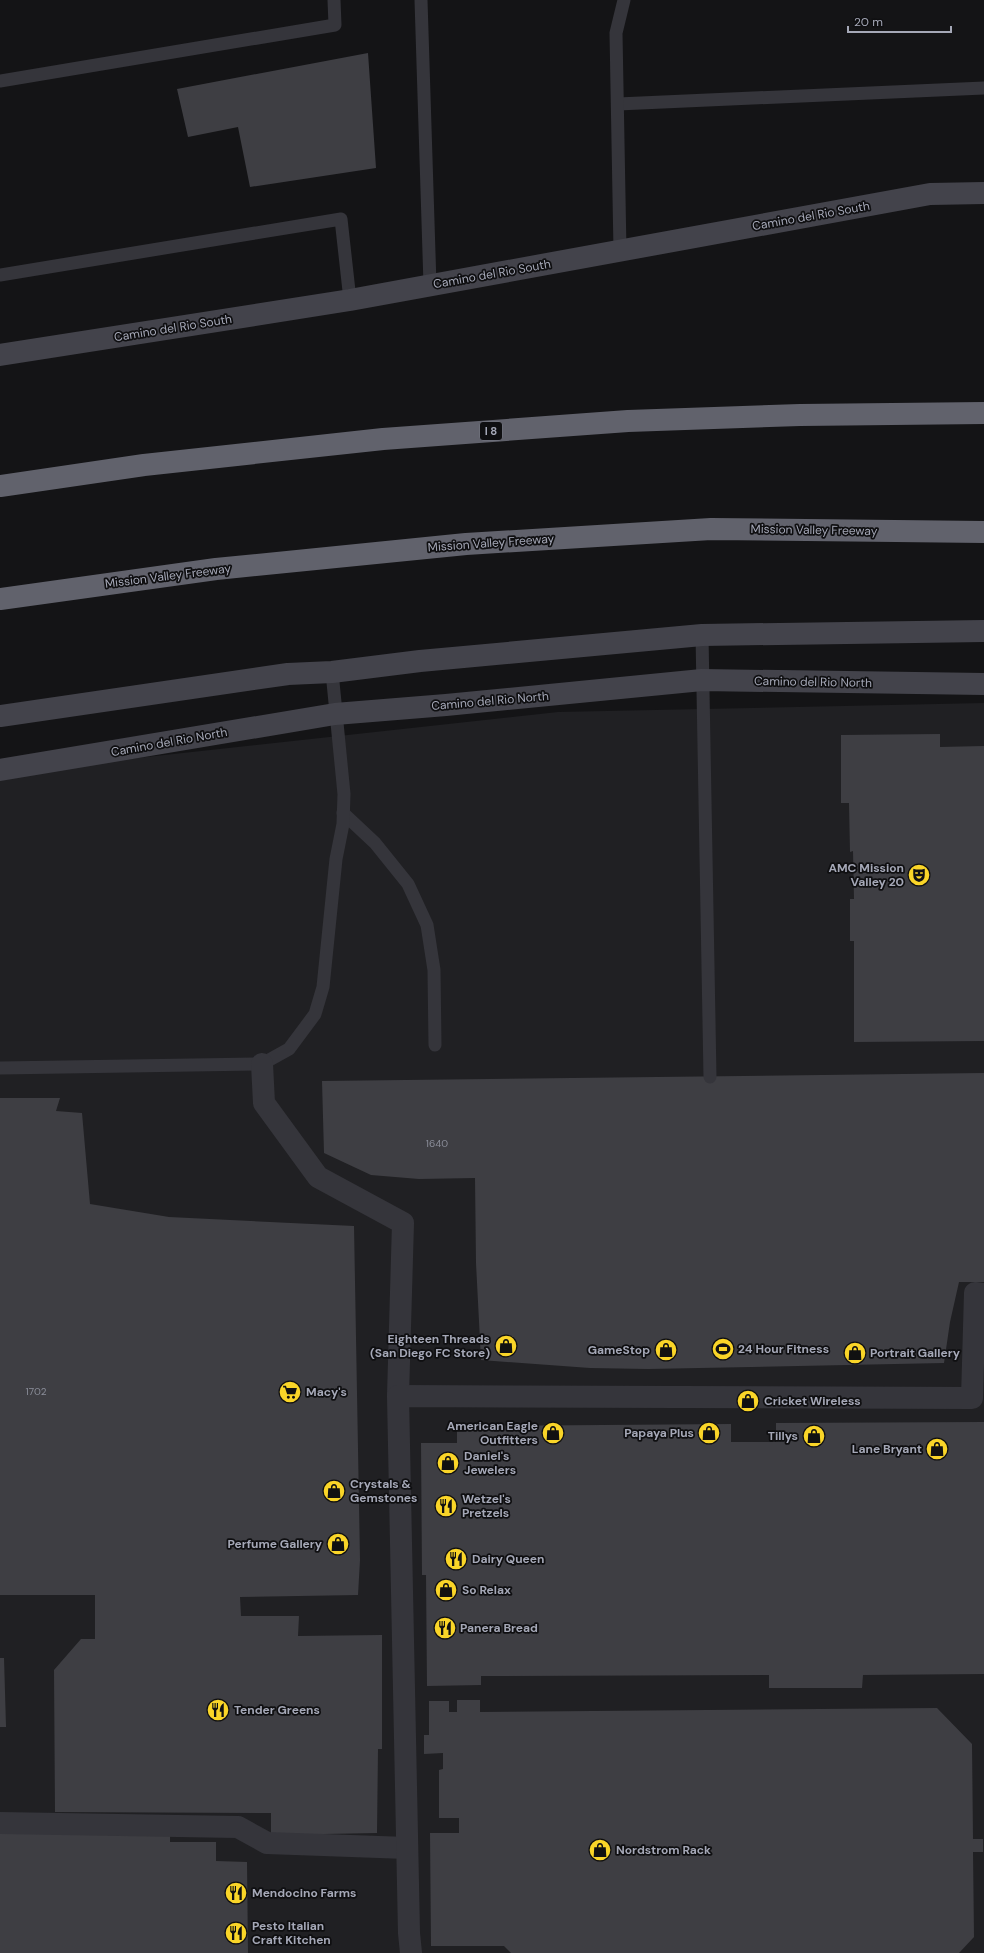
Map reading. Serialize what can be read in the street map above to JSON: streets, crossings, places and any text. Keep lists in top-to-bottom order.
{
  "streets": {
    "highway": ["I 8", "Mission Valley Freeway"],
    "street": ["Camino del Rio South", "Camino del Rio North"]
  },
  "places": {
    "theatre": ["AMC Mission Valley 20"],
    "shop": [
      "Eighteen Threads (San Diego FC Store)",
      "GameStop",
      "Portrait Gallery",
      "Cricket Wireless",
      "American Eagle Outfitters",
      "Papaya Plus",
      "Tillys",
      "Lane Bryant",
      "Daniel's Jewelers",
      "Crystals & Gemstones",
      "Perfume Gallery",
      "So Relax",
      "Nordstrom Rack"
    ],
    "sports": ["24 Hour Fitness"],
    "supermarket": ["Macy's"],
    "restaurant": [
      "Wetzel's Pretzels",
      "Dairy Queen",
      "Panera Bread",
      "Tender Greens",
      "Mendocino Farms",
      "Pesto Italian Craft Kitchen"
    ]
  },
  "house_numbers": ["1640", "1702"],
  "scale_bar": "20 m"
}
